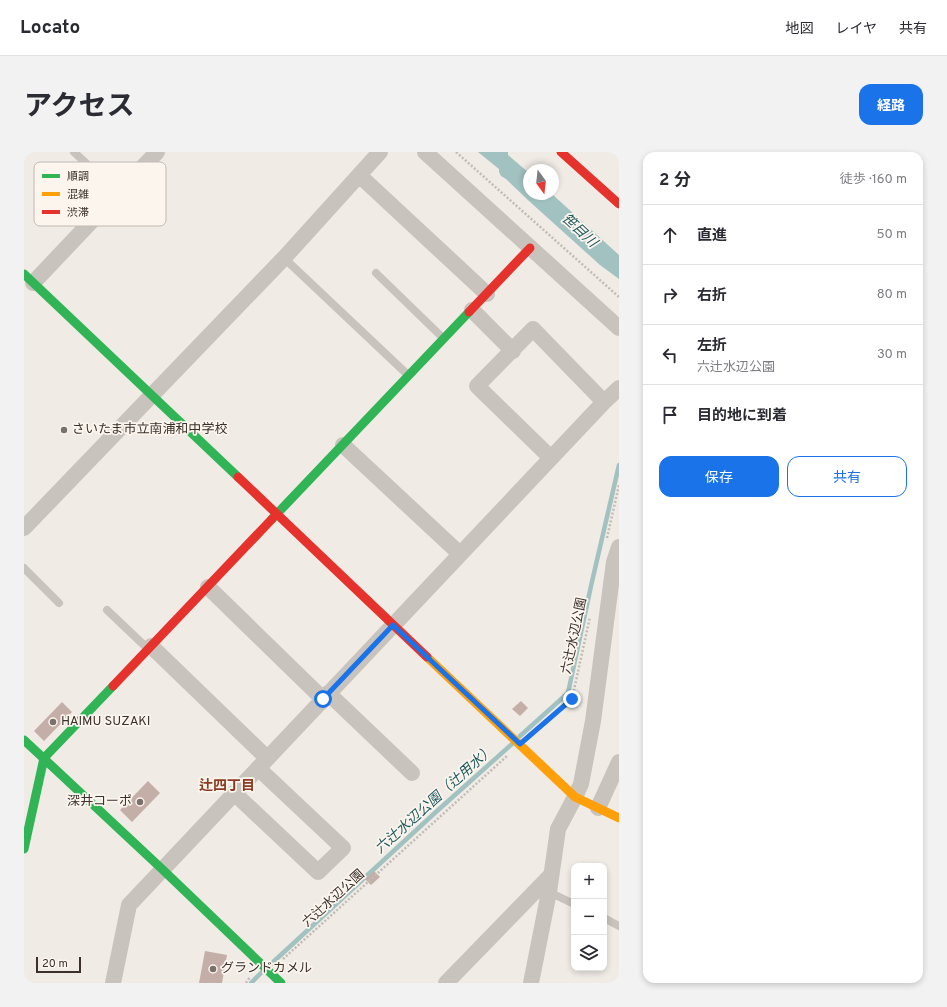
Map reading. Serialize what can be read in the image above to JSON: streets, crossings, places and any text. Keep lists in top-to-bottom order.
{
  "streets": {
    "path": ["六辻水辺公園"]
  },
  "districts": ["辻四丁目"],
  "water": ["笹目川", "六辻水辺公園（辻用水）"],
  "places": [
    "さいたま市立南浦和中学校",
    "HAIMU SUZAKI",
    "深井コーポ",
    "グランドカメル"
  ],
  "legend": ["順調", "混雑", "渋滞"],
  "scale_bar": "20 m",
  "north": "bottom",
  "page": {
    "header": "Locato",
    "nav": ["地図", "レイヤ", "共有"],
    "title": "アクセス",
    "buttons": [
      "経路",
      ["保存", "共有"]
    ],
    "heading": ["2 分", "徒歩 · 160 m"],
    "list": [
      ["直進", "50 m"],
      ["右折", "80 m"],
      ["左折", "六辻水辺公園", "30 m"],
      "目的地に到着"
    ],
    "map_buttons": ["+", "−"],
    "scale": "20 m"
  }
}
